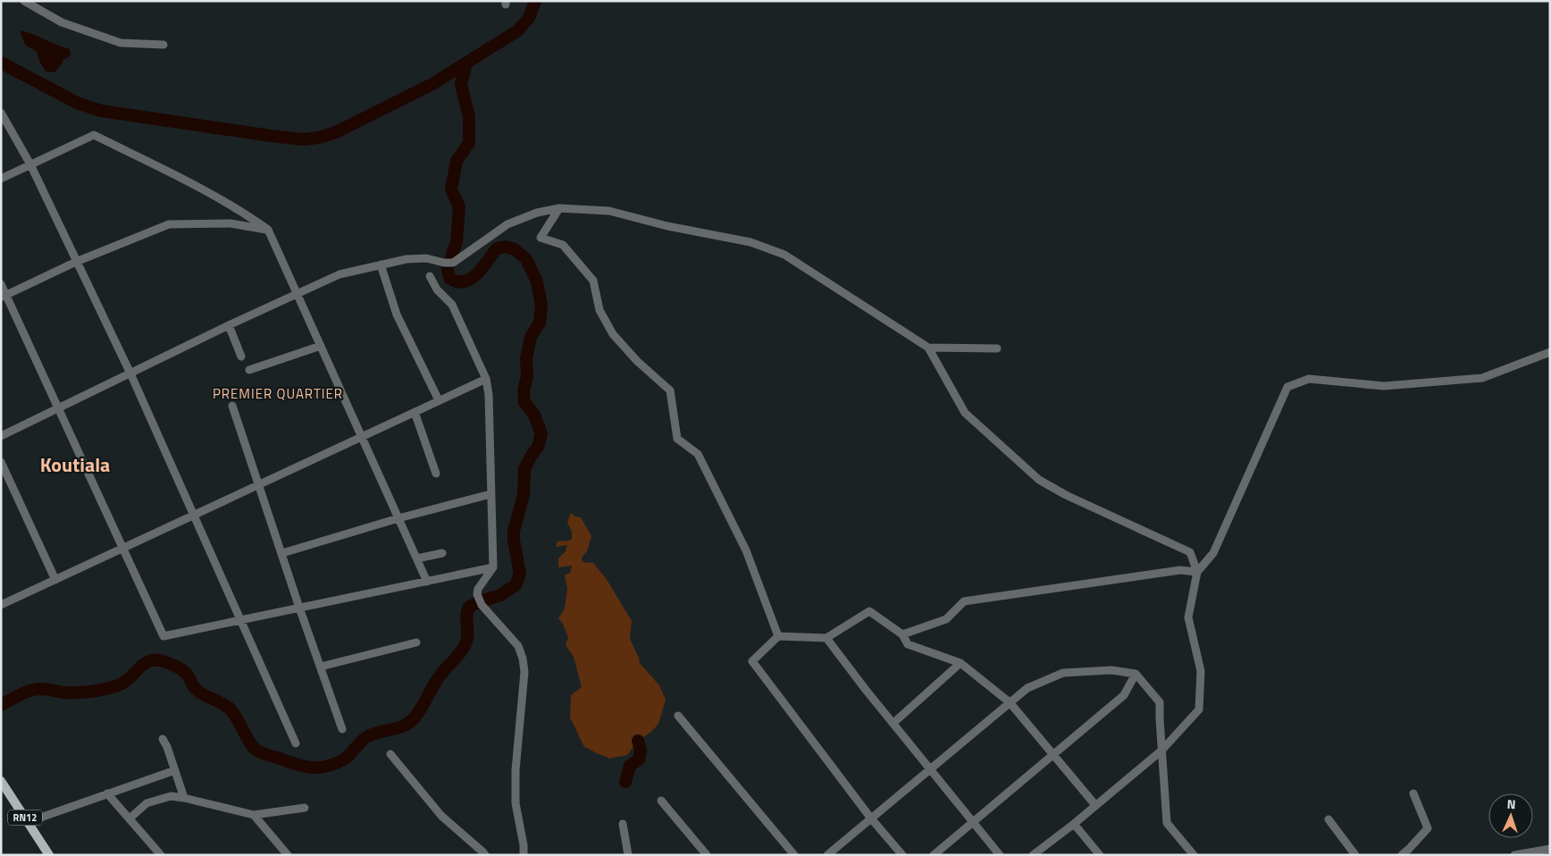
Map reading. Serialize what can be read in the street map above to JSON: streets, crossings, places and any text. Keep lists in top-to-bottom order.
{
  "streets": {
    "main road": ["RN12"]
  },
  "districts": ["PREMIER QUARTIER", "Koutiala"],
  "north": "top"
}
